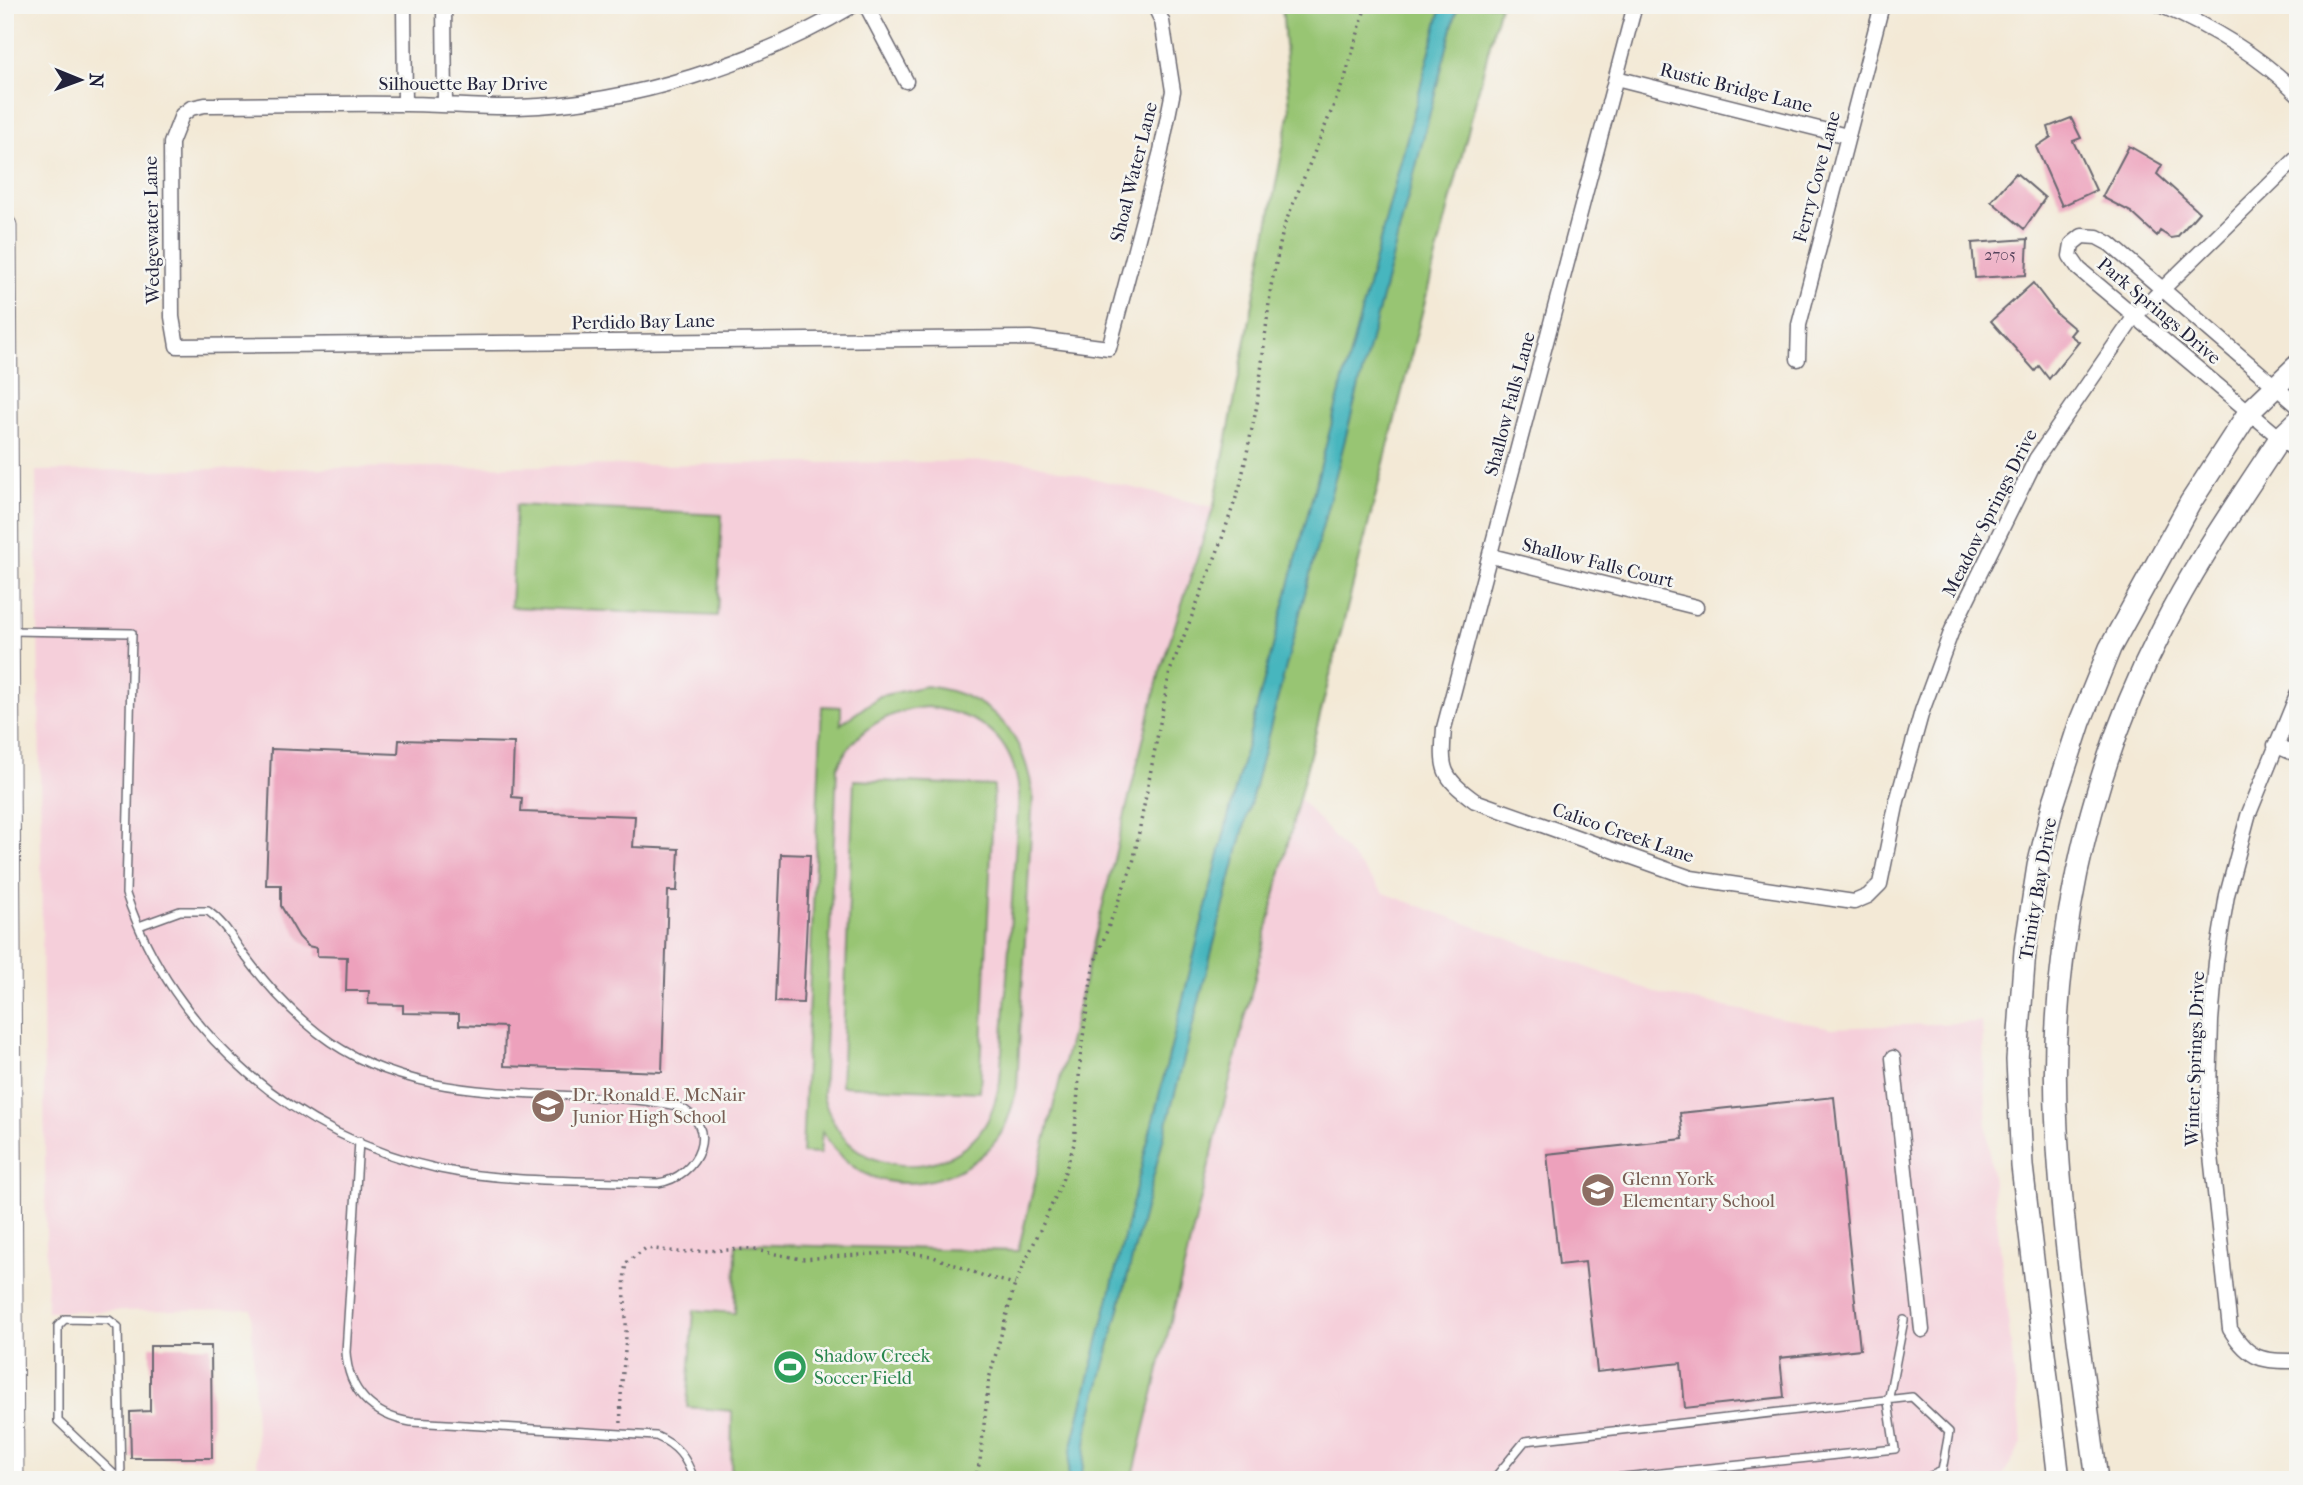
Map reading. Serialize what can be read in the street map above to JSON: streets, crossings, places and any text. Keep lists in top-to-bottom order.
{
  "streets": {
    "street": [
      "Silhouette Bay Drive",
      "Rustic Bridge Lane",
      "Shoal Water Lane",
      "Ferry Cove Lane",
      "Wedgewater Lane",
      "Park Springs Drive",
      "Perdido Bay Lane",
      "Shallow Falls Lane",
      "Meadow Springs Drive",
      "Shallow Falls Court",
      "Calico Creek Lane",
      "Trinity Bay Drive",
      "Winter Springs Drive"
    ]
  },
  "crossings": [
    ["Silhouette Bay Drive", "Wedgewater Lane"],
    ["Rustic Bridge Lane", "Ferry Cove Lane"],
    ["Rustic Bridge Lane", "Shallow Falls Lane"],
    ["Shoal Water Lane", "Perdido Bay Lane"],
    ["Wedgewater Lane", "Perdido Bay Lane"],
    ["Park Springs Drive", "Meadow Springs Drive"],
    ["Park Springs Drive", "Trinity Bay Drive"],
    ["Shallow Falls Lane", "Shallow Falls Court"],
    ["Shallow Falls Lane", "Calico Creek Lane"],
    ["Meadow Springs Drive", "Calico Creek Lane"]
  ],
  "places": {
    "school or university": ["Dr. Ronald E. McNair Junior High School", "Glenn York Elementary School"],
    "sports": ["Shadow Creek Soccer Field"]
  },
  "house_numbers": ["2705"],
  "north": "right"
}
